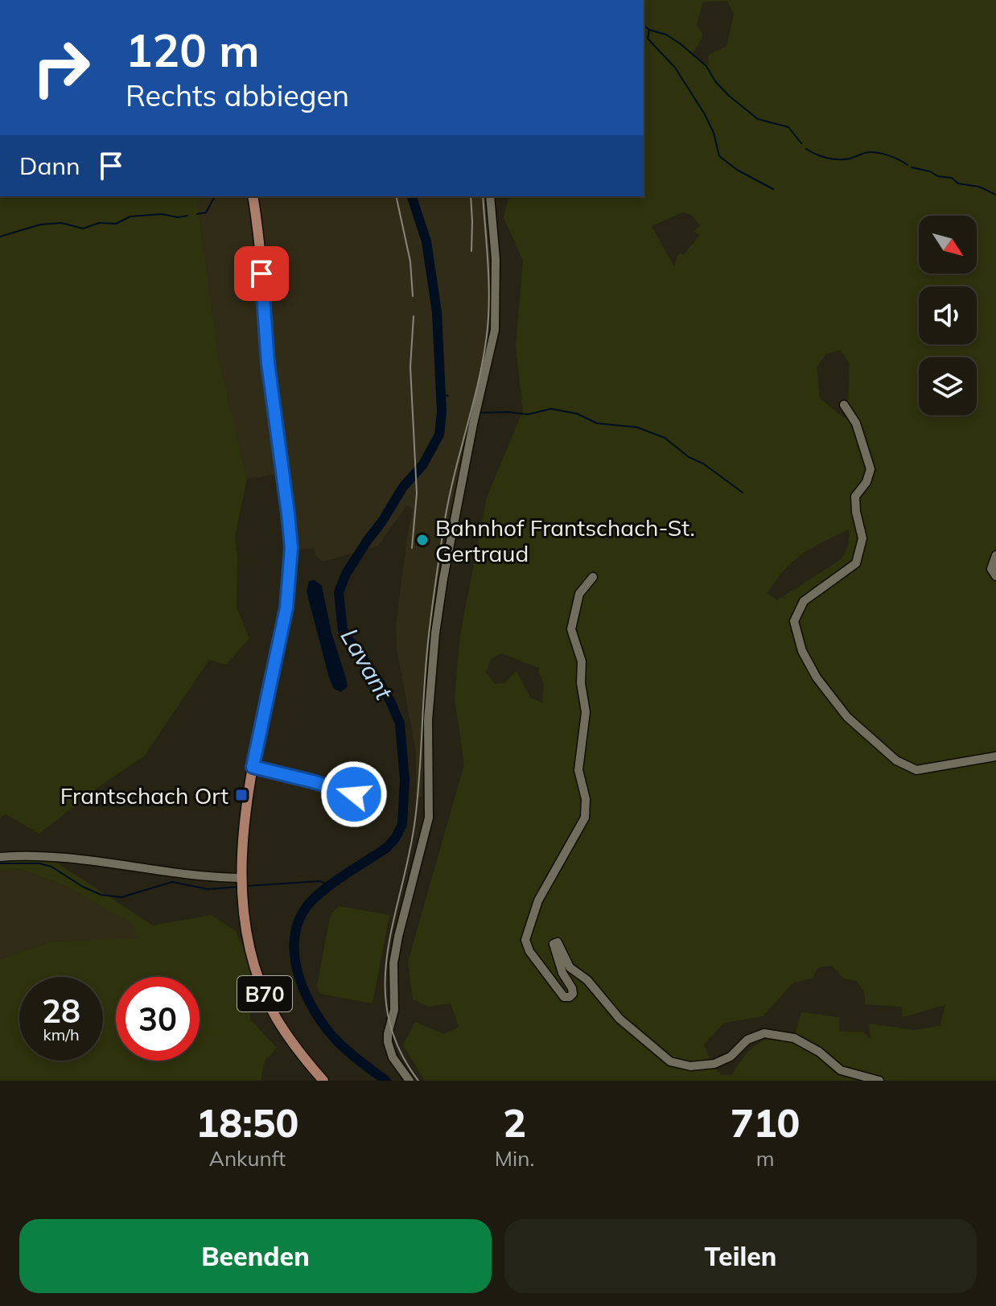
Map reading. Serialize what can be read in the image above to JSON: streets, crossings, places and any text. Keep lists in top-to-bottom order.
{
  "streets": {
    "main road": ["B70"]
  },
  "water": ["Lavant"],
  "places": {
    "other": ["Bahnhof Frantschach-St. Gertraud"],
    "transit": ["Frantschach Ort"]
  },
  "north": "bottom right",
  "page": {
    "turn": ["120 m", "Rechts abbiegen"],
    "then": "Dann",
    "speed": "28 km/h",
    "limit": "30",
    "eta": [
      "18:50",
      "Ankunft",
      "2",
      "Min.",
      "710",
      "m"
    ],
    "buttons": ["Beenden", "Teilen"]
  }
}
